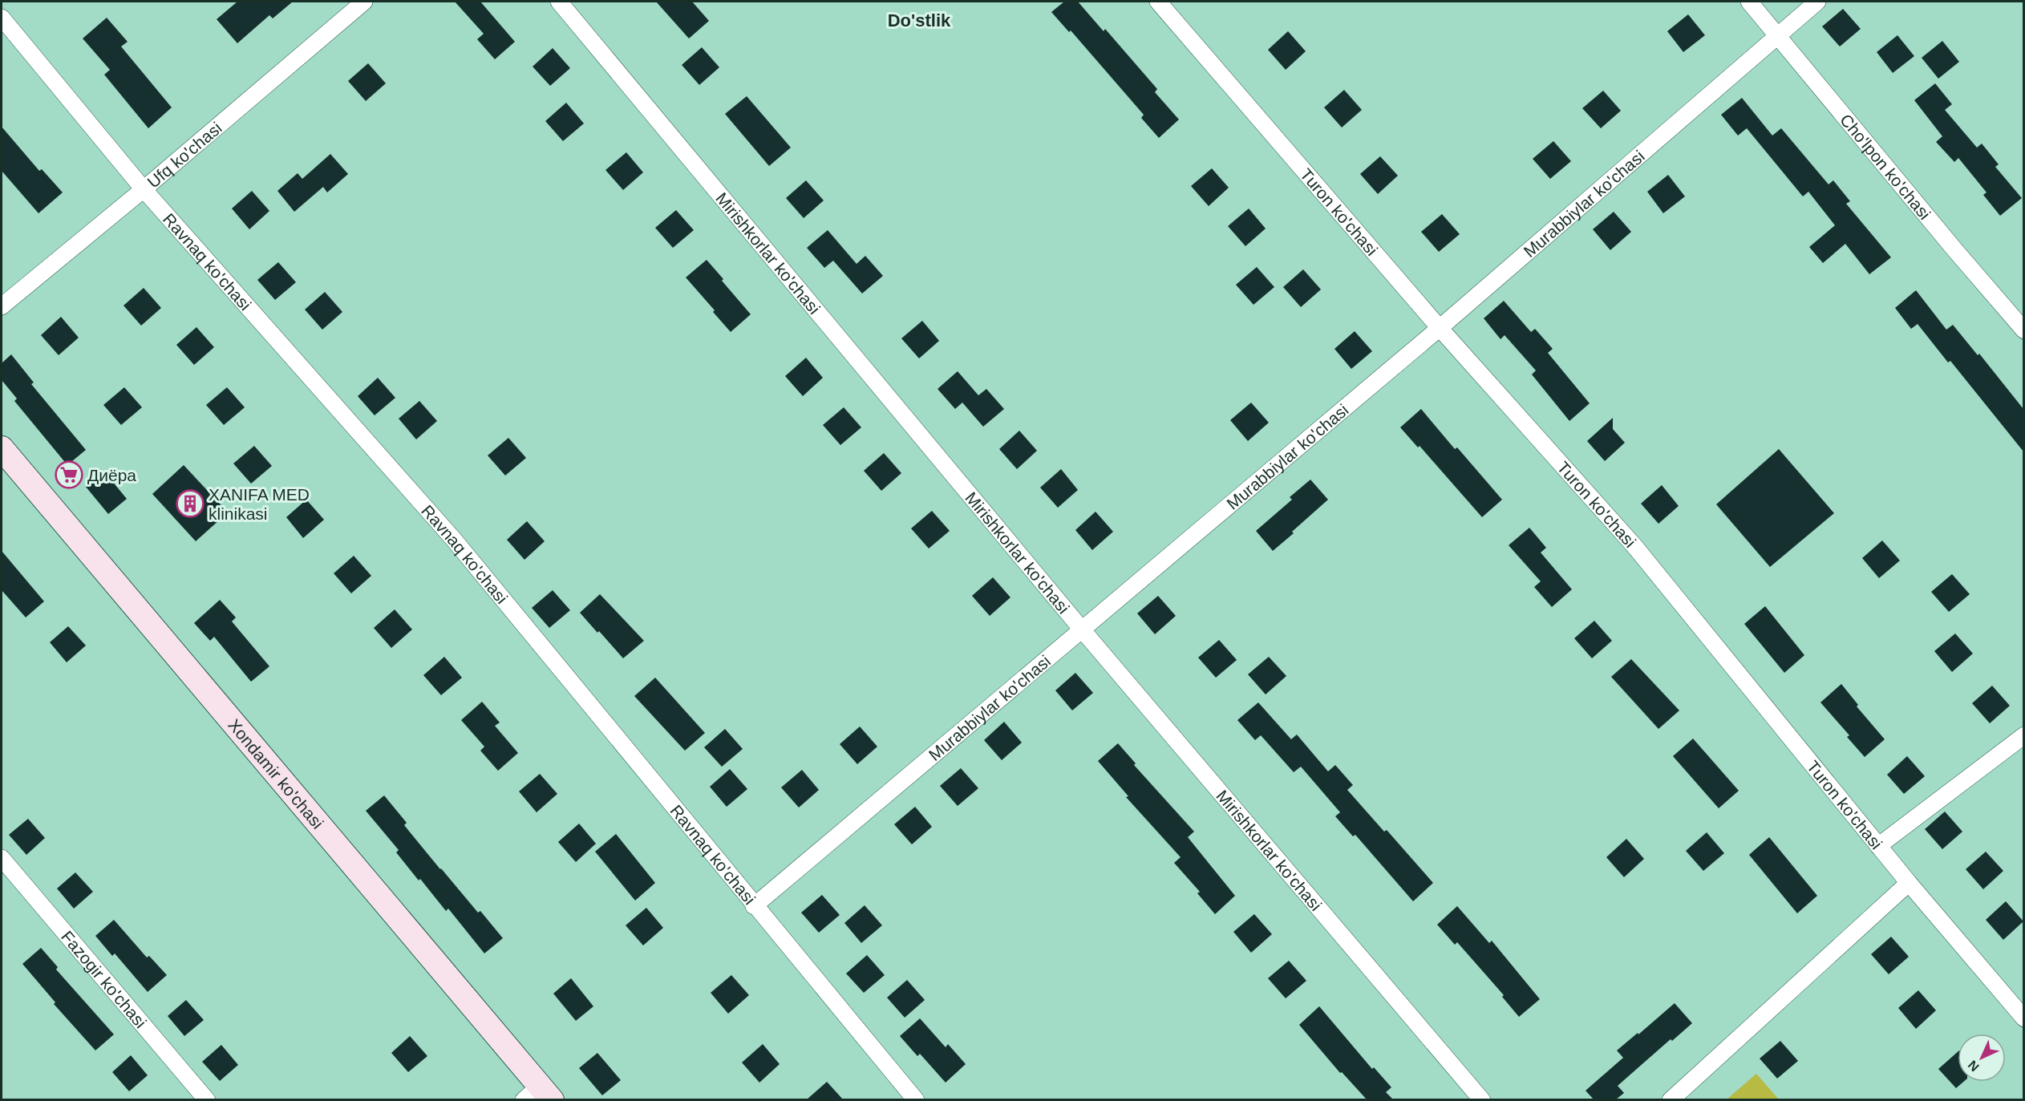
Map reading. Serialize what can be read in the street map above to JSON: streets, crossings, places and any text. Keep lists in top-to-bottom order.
{
  "streets": {
    "main road": ["Xondamir ko'chasi"],
    "street": [
      "Ufq ko'chasi",
      "Cho'lpon ko'chasi",
      "Murabbiylar ko'chasi",
      "Turon ko'chasi",
      "Mirishkorlar ko'chasi",
      "Ravnaq ko'chasi",
      "Fazogir ko'chasi"
    ]
  },
  "crossings": [
    ["Ufq ko'chasi", "Ravnaq ko'chasi"],
    ["Cho'lpon ko'chasi", "Murabbiylar ko'chasi"],
    ["Murabbiylar ko'chasi", "Turon ko'chasi"],
    ["Murabbiylar ko'chasi", "Mirishkorlar ko'chasi"],
    ["Murabbiylar ko'chasi", "Ravnaq ko'chasi"]
  ],
  "districts": ["Do'stlik"],
  "places": {
    "supermarket": ["Диёра"],
    "building": ["XANIFA MED klinikasi"]
  },
  "north": "bottom left"
}
